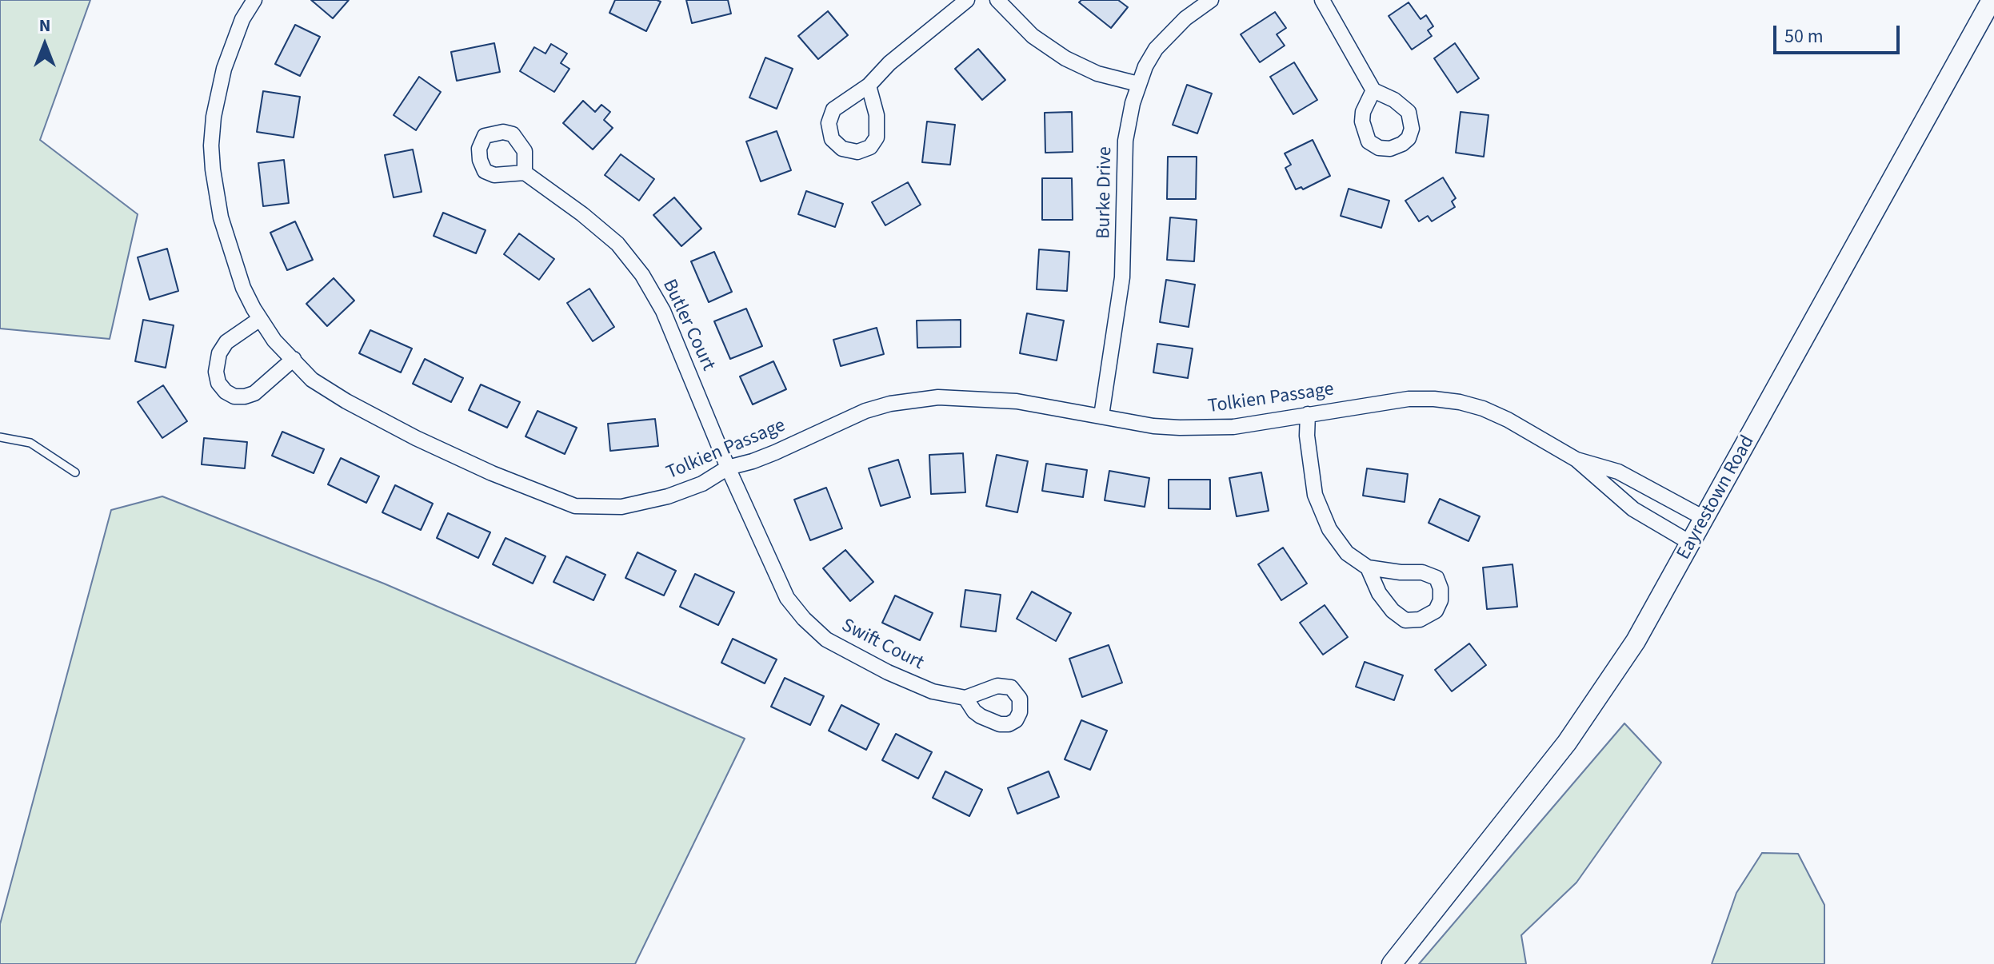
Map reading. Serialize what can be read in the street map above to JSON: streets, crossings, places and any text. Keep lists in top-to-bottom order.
{
  "streets": {
    "street": [
      "Burke Drive",
      "Butler Court",
      "Tolkien Passage",
      "Eayrestown Road",
      "Swift Court"
    ]
  },
  "crossings": [
    ["Burke Drive", "Tolkien Passage"],
    ["Butler Court", "Tolkien Passage"],
    ["Butler Court", "Swift Court"],
    ["Tolkien Passage", "Eayrestown Road"],
    ["Tolkien Passage", "Swift Court"]
  ],
  "scale_bar": "50 m",
  "north": "top"
}
